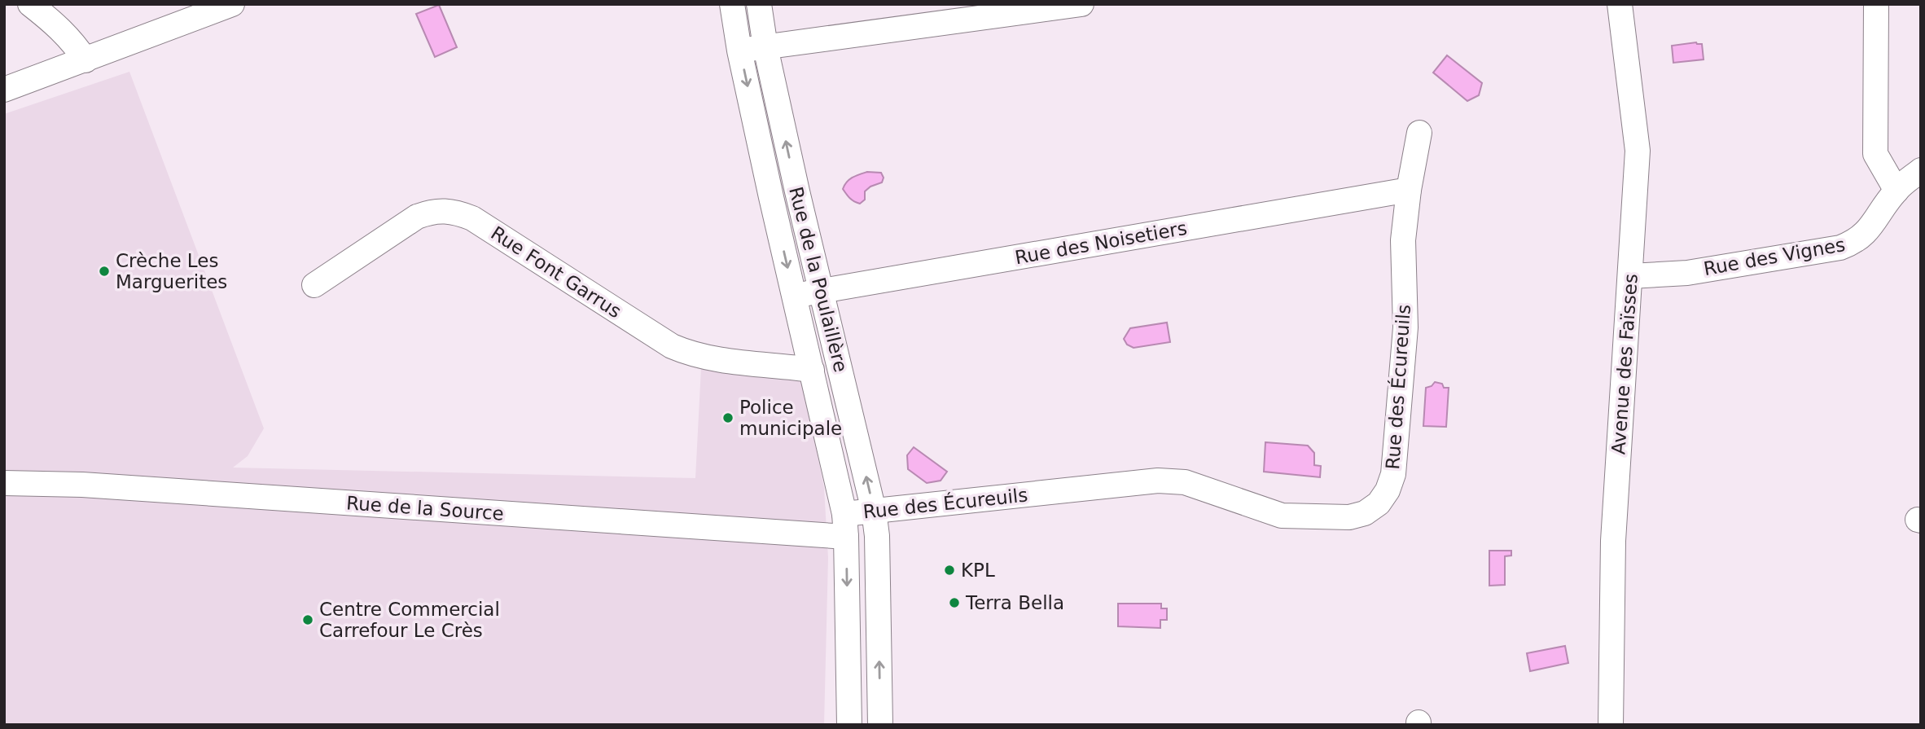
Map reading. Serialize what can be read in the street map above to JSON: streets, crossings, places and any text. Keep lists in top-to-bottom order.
{
  "streets": {
    "street": [
      "Rue des Noisetiers",
      "Rue des Vignes",
      "Rue Font Garrus",
      "Rue de la Poulaillère",
      "Avenue des Faïsses",
      "Rue des Écureuils",
      "Rue de la Source"
    ]
  },
  "crossings": [
    ["Rue des Noisetiers", "Rue de la Poulaillère"],
    ["Rue des Noisetiers", "Rue des Écureuils"],
    ["Rue des Vignes", "Avenue des Faïsses"],
    ["Rue Font Garrus", "Rue de la Poulaillère"],
    ["Rue de la Poulaillère", "Rue des Écureuils"],
    ["Rue de la Poulaillère", "Rue de la Source"],
    ["Rue des Écureuils", "Rue de la Source"]
  ],
  "places": [
    "Crèche Les Marguerites",
    "Police municipale",
    "KPL",
    "Terra Bella",
    "Centre Commercial Carrefour Le Crès"
  ]
}
